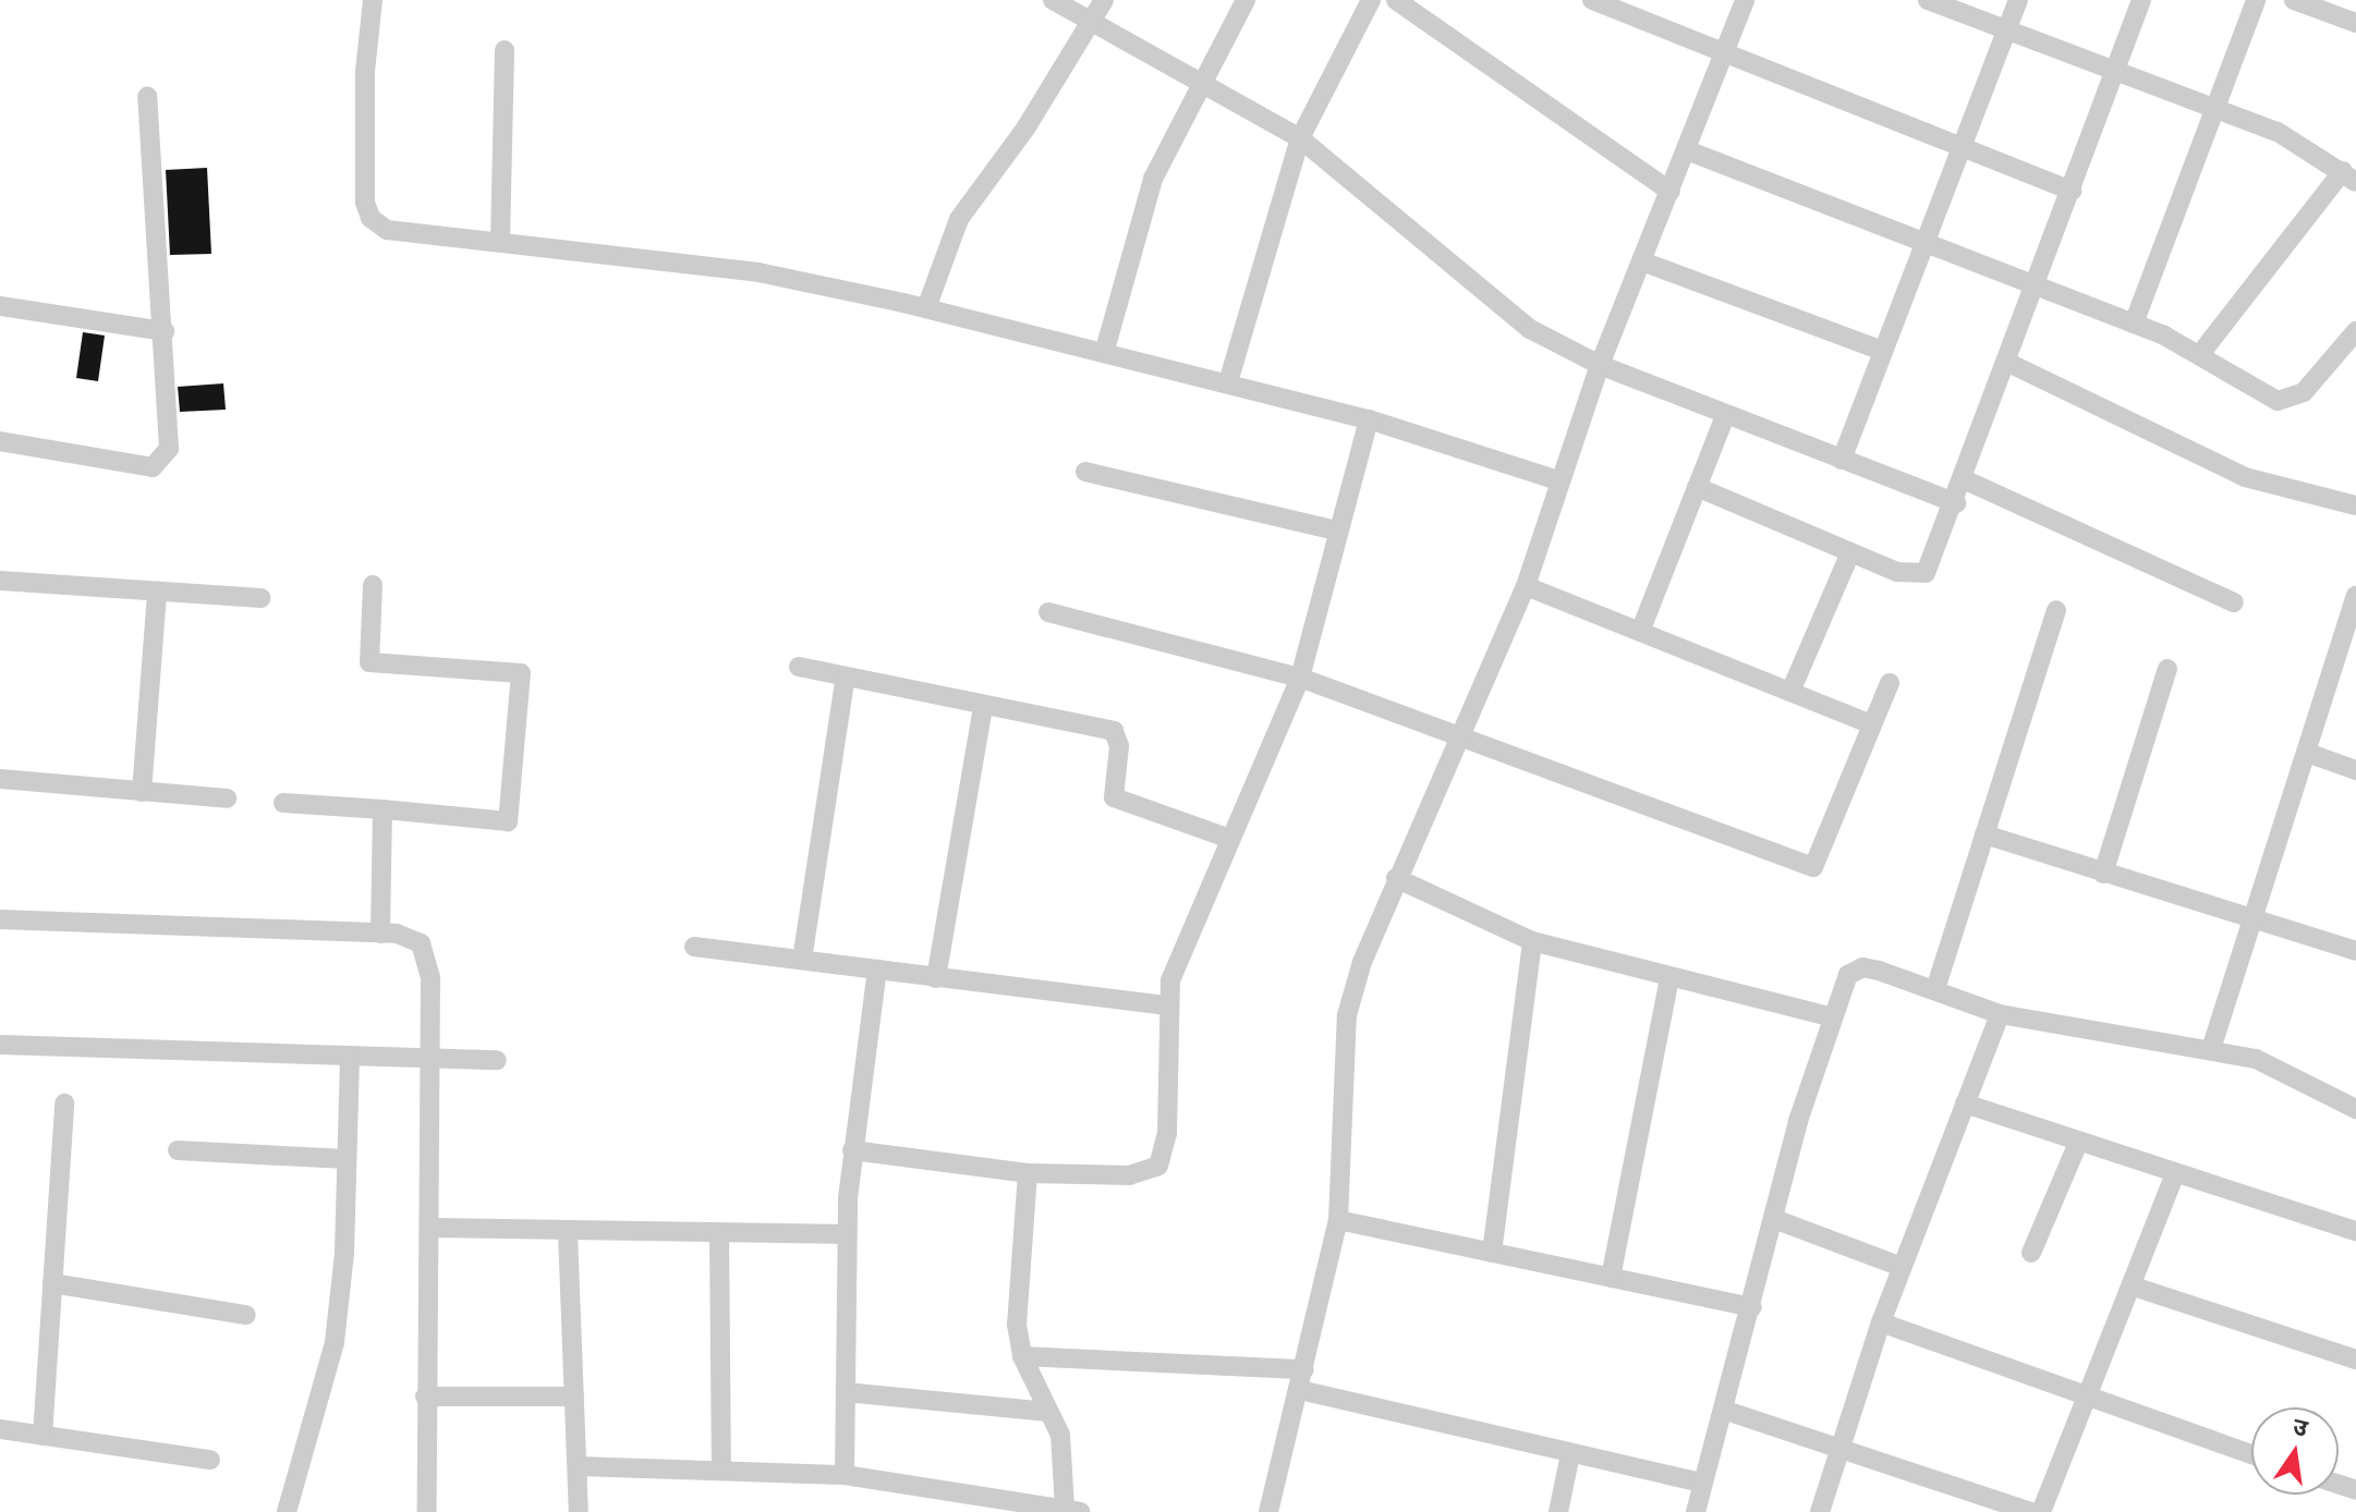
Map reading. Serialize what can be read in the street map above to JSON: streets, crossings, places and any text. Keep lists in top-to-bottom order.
{
  "north": "top"
}
